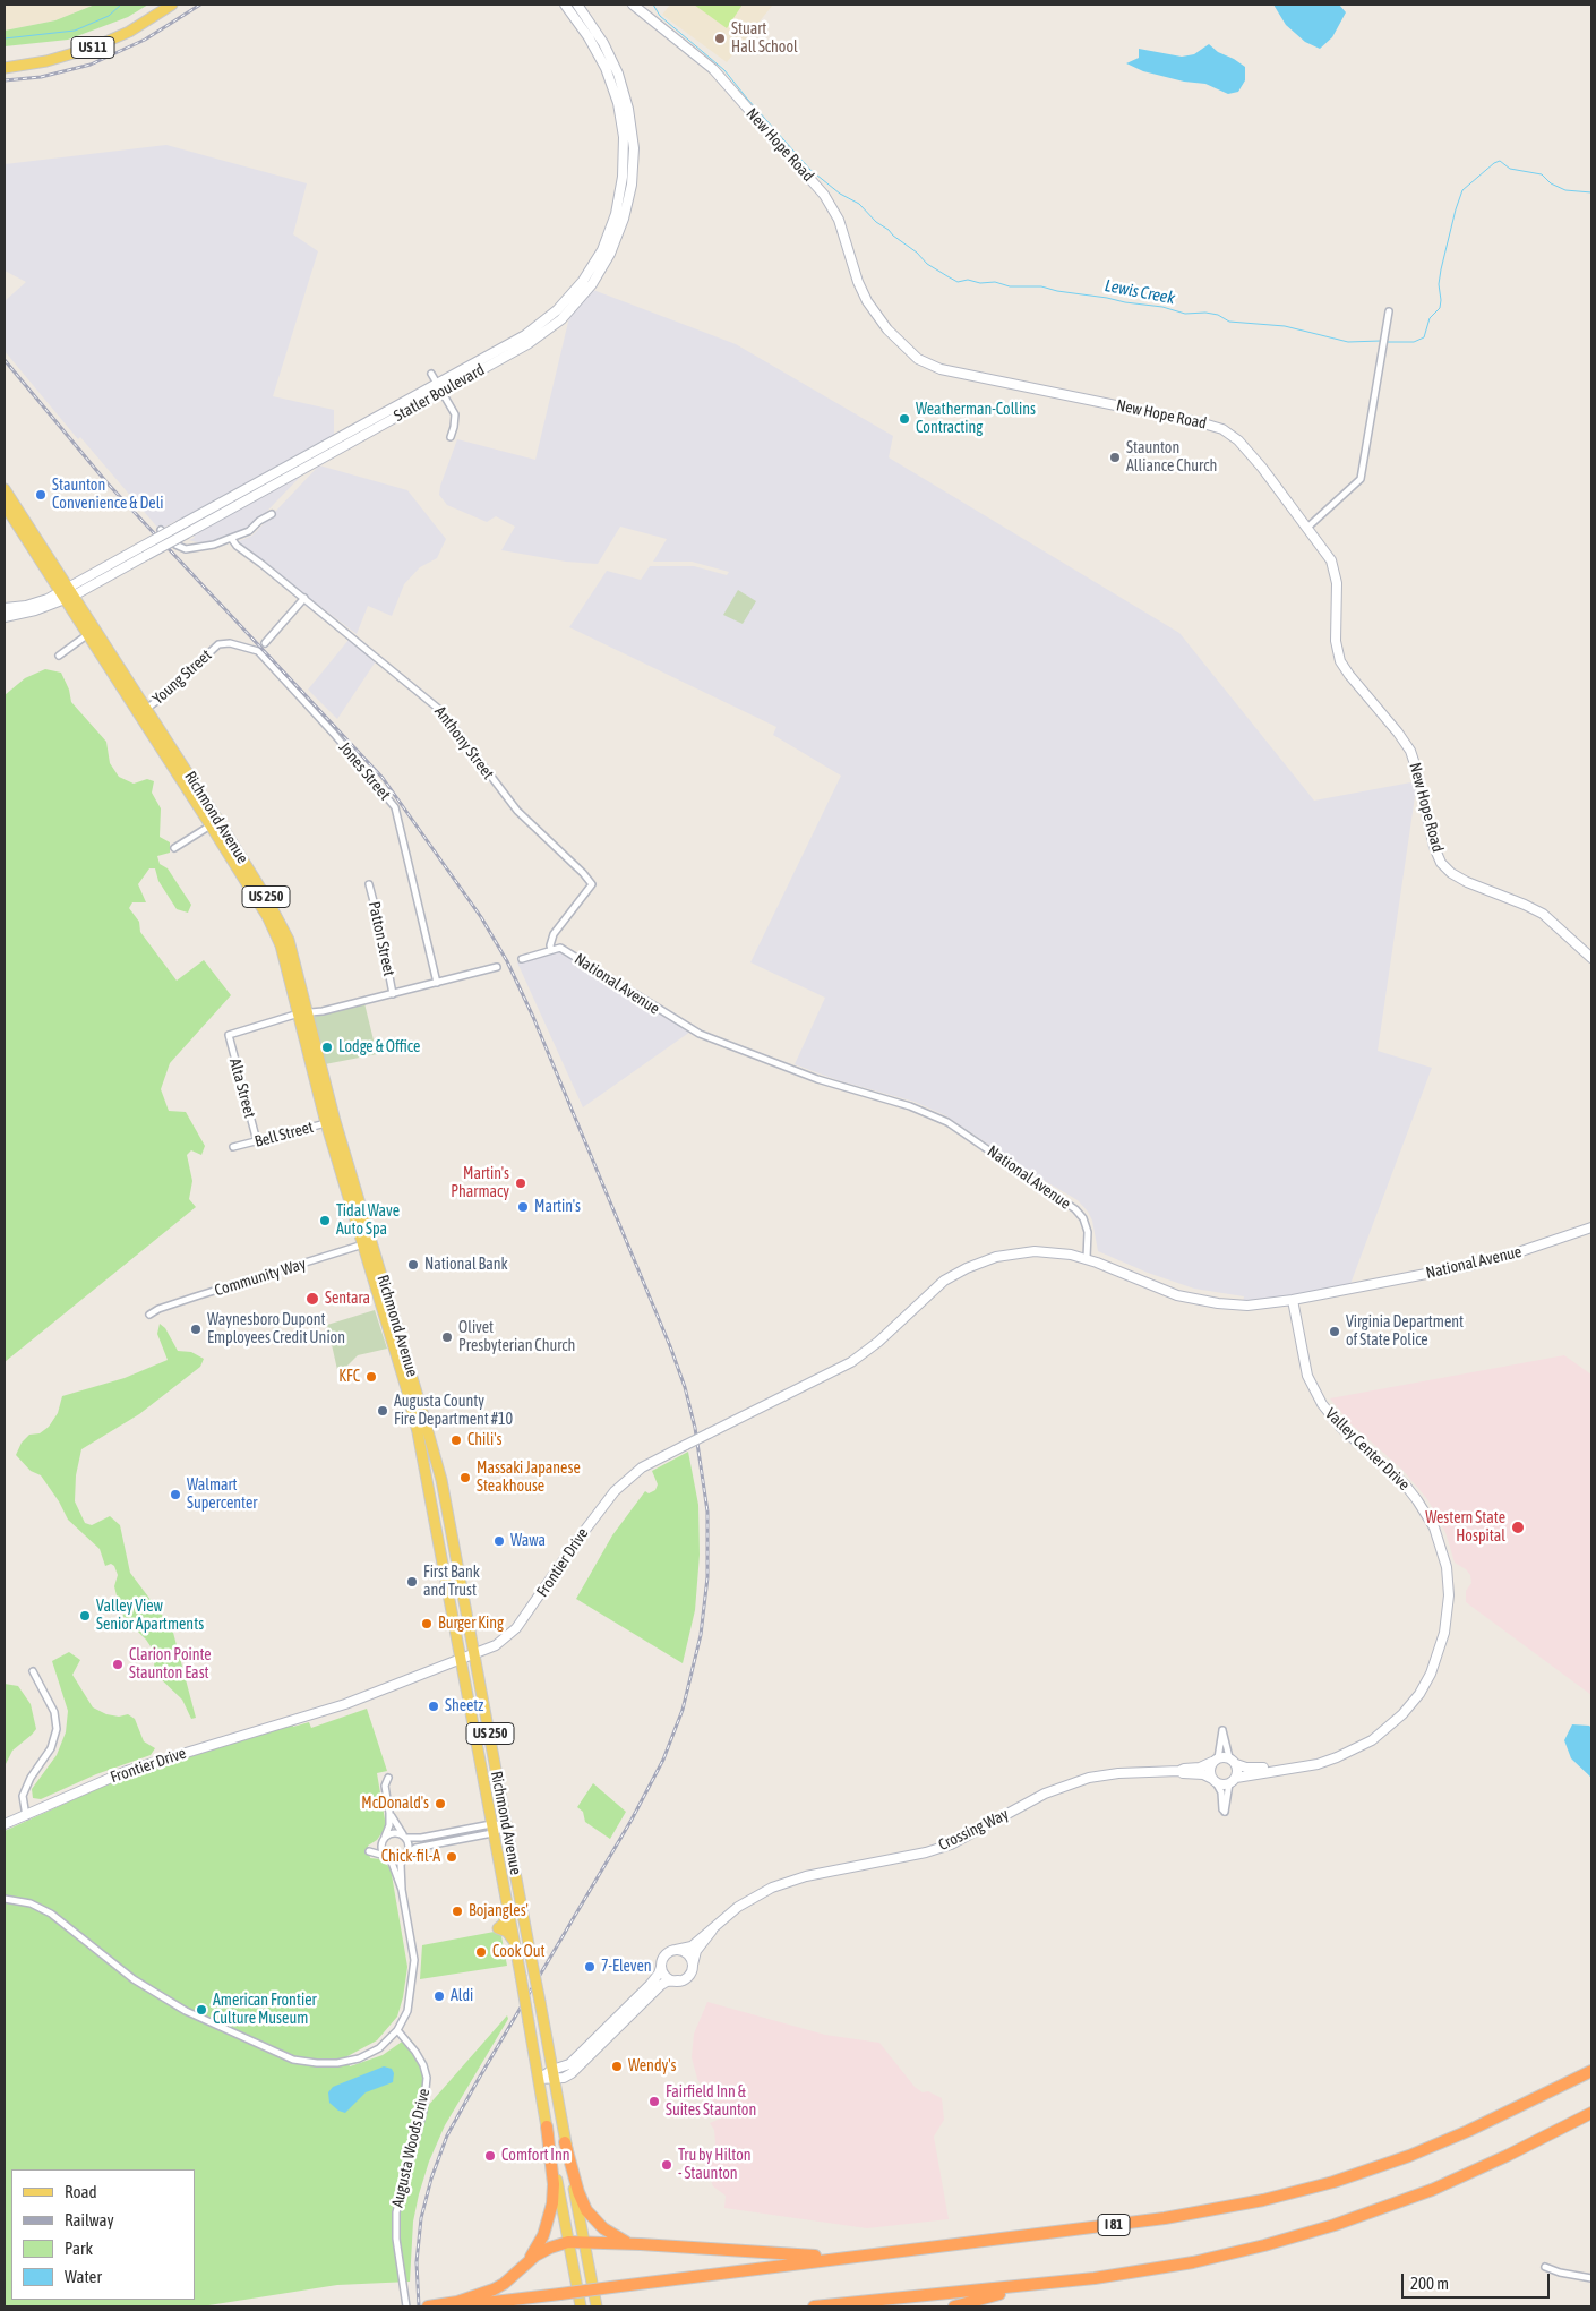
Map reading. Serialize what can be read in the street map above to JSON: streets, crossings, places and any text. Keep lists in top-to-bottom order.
{
  "streets": {
    "highway": ["I 81"],
    "main road": ["US 11", "Richmond Avenue", "US 250"],
    "street": [
      "New Hope Road",
      "Statler Boulevard",
      "Young Street",
      "Anthony Street",
      "Jones Street",
      "Patton Street",
      "National Avenue",
      "Alta Street",
      "Bell Street",
      "Community Way",
      "Valley Center Drive",
      "Frontier Drive",
      "Crossing Way",
      "Augusta Woods Drive"
    ]
  },
  "crossings": [
    ["Statler Boulevard", "Richmond Avenue"],
    ["Young Street", "Jones Street"],
    ["Young Street", "Richmond Avenue"],
    ["Anthony Street", "National Avenue"],
    ["Richmond Avenue", "US 250"],
    ["Richmond Avenue", "Alta Street"],
    ["Richmond Avenue", "Bell Street"],
    ["Richmond Avenue", "Community Way"],
    ["Richmond Avenue", "Frontier Drive"],
    ["National Avenue", "Valley Center Drive"],
    ["National Avenue", "Frontier Drive"],
    ["Alta Street", "Bell Street"],
    ["Valley Center Drive", "Crossing Way"]
  ],
  "water": ["Lewis Creek"],
  "places": [
    "Stuart Hall School",
    "Weatherman-Collins Contracting",
    "Staunton Alliance Church",
    "Staunton Convenience & Deli",
    "Lodge & Office",
    "Martin's Pharmacy",
    "Martin's",
    "Tidal Wave Auto Spa",
    "National Bank",
    "Sentara",
    "Waynesboro Dupont Employees Credit Union",
    "Virginia Department of State Police",
    "Olivet Presbyterian Church",
    "KFC",
    "Augusta County Fire Department #10",
    "Chili's",
    "Massaki Japanese Steakhouse",
    "Walmart Supercenter",
    "Western State Hospital",
    "Wawa",
    "First Bank and Trust",
    "Valley View Senior Apartments",
    "Burger King",
    "Clarion Pointe Staunton East",
    "Sheetz",
    "McDonald's",
    "Chick-fil-A",
    "Bojangles'",
    "Cook Out",
    "7-Eleven",
    "Aldi",
    "American Frontier Culture Museum",
    "Wendy's",
    "Fairfield Inn & Suites Staunton",
    "Comfort Inn",
    "Tru by Hilton - Staunton"
  ],
  "legend": [
    "Road",
    "Railway",
    "Park",
    "Water"
  ],
  "scale_bar": "200 m"
}
